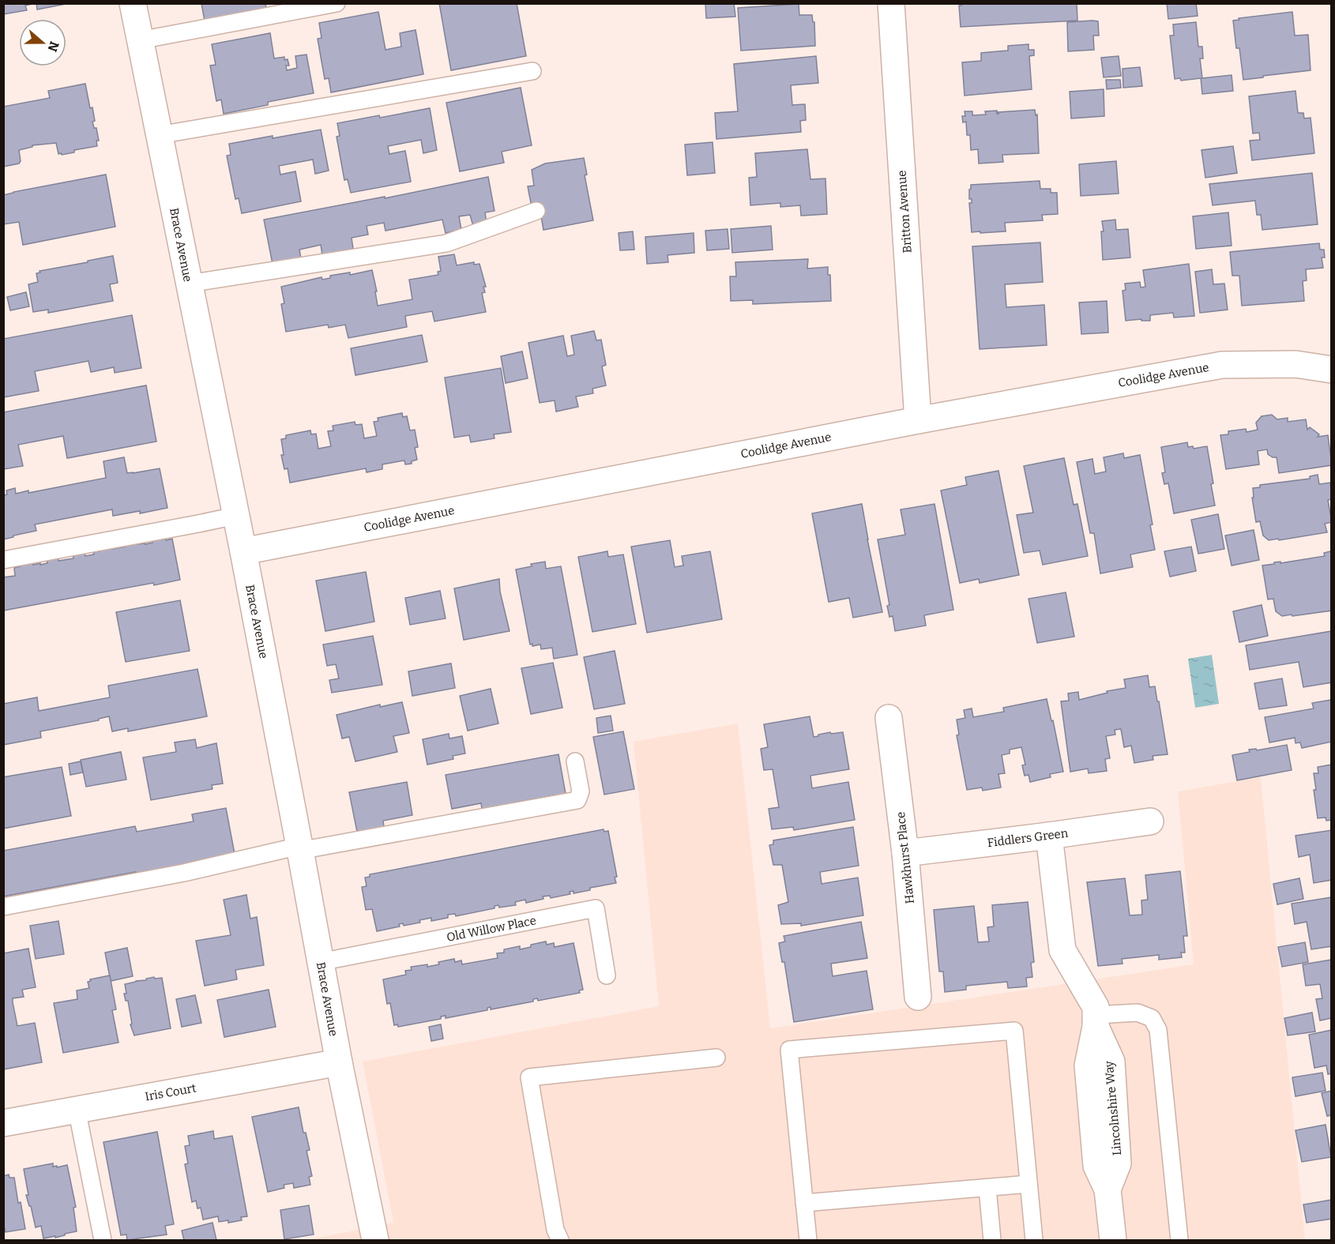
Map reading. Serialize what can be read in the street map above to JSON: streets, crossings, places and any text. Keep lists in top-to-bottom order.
{
  "streets": {
    "street": [
      "Britton Avenue",
      "Brace Avenue",
      "Coolidge Avenue",
      "Fiddlers Green",
      "Hawkhurst Place",
      "Iris Court",
      "Lincolnshire Way"
    ],
    "lane": ["Old Willow Place"]
  },
  "crossings": [
    ["Britton Avenue", "Coolidge Avenue"],
    ["Brace Avenue", "Coolidge Avenue"],
    ["Brace Avenue", "Old Willow Place"],
    ["Brace Avenue", "Iris Court"],
    ["Fiddlers Green", "Hawkhurst Place"],
    ["Fiddlers Green", "Lincolnshire Way"]
  ],
  "north": "right"
}
